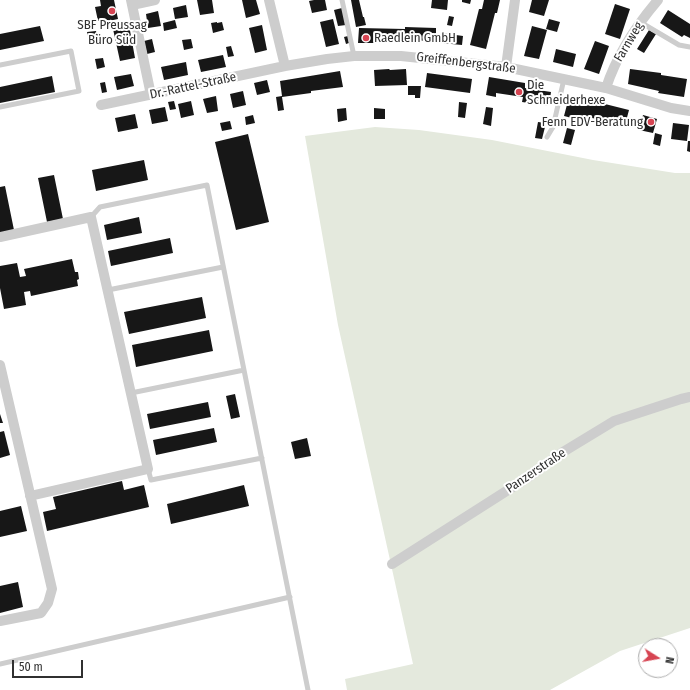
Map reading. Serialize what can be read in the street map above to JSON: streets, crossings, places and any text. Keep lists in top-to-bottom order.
{
  "streets": {
    "street": [
      "Farnweg",
      "Greiffenbergstraße",
      "Dr.-Rattel-Straße",
      "Panzerstraße"
    ]
  },
  "crossings": [
    ["Farnweg", "Greiffenbergstraße"],
    ["Greiffenbergstraße", "Dr.-Rattel-Straße"]
  ],
  "places": [
    "SBF Preussag Büro Süd",
    "Raedlein GmbH",
    "Die Schneiderhexe",
    "Fenn EDV-Beratung"
  ],
  "scale_bar": "50 m",
  "north": "right"
}
